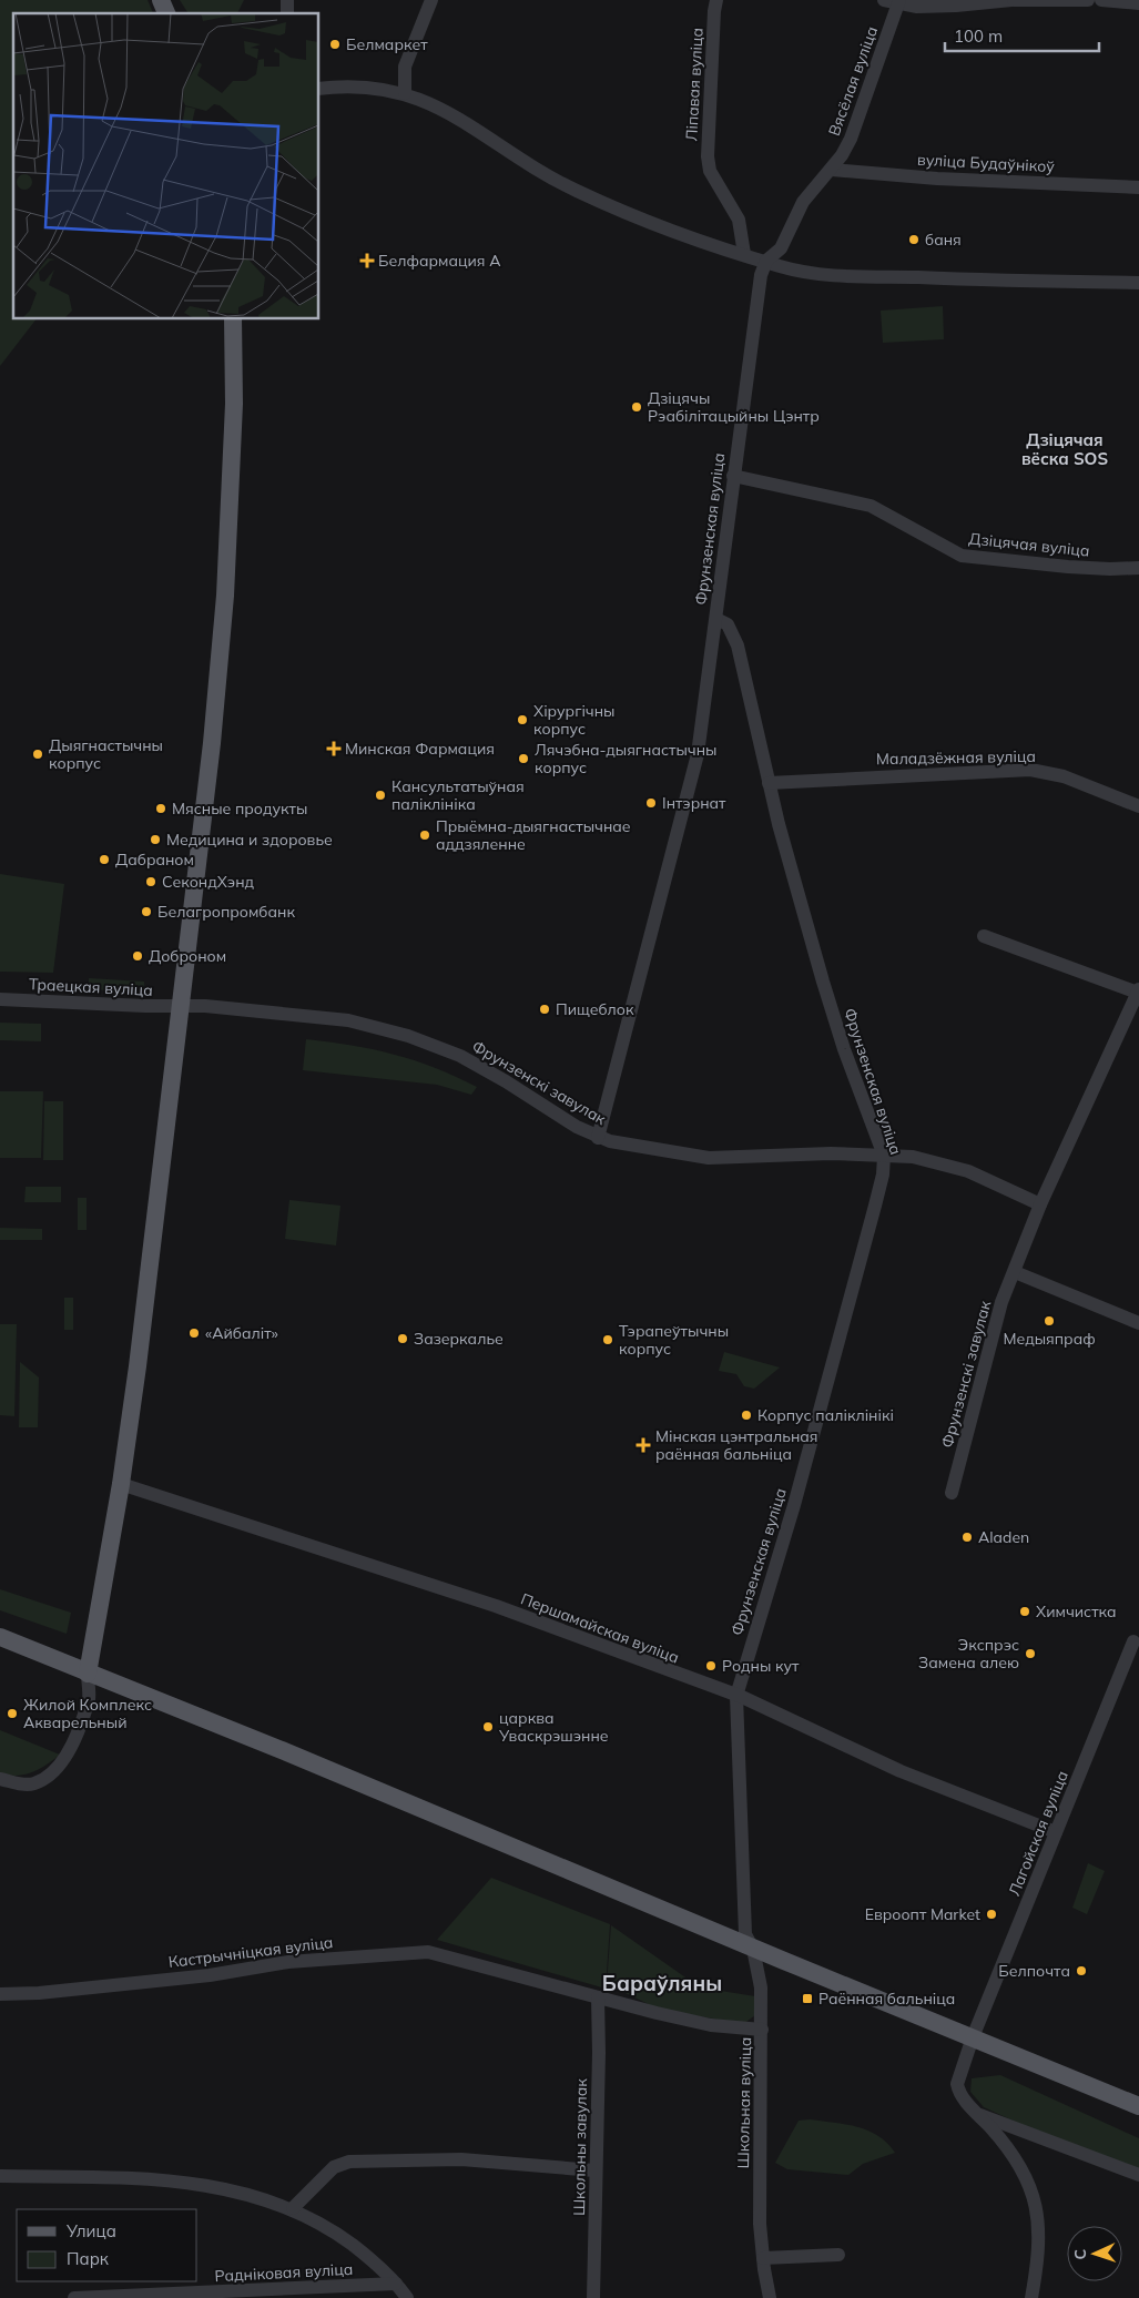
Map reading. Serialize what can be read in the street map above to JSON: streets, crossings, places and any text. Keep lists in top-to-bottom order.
{
  "streets": {
    "street": [
      "Вясёлая вуліца",
      "Ліпавая вуліца",
      "вуліца Будаўнікоў",
      "Фрунзенская вуліца",
      "Дзіцячая вуліца",
      "Маладзёжная вуліца",
      "Траецкая вуліца",
      "Фрунзенскі завулак",
      "Першамайская вуліца",
      "Лагойская вуліца",
      "Кастрычніцкая вуліца",
      "Школьная вуліца",
      "Школьны завулак",
      "Радніковая вуліца"
    ]
  },
  "crossings": [
    ["Вясёлая вуліца", "вуліца Будаўнікоў"],
    ["Вясёлая вуліца", "Фрунзенская вуліца"],
    ["Фрунзенская вуліца", "Дзіцячая вуліца"],
    ["Фрунзенская вуліца", "Маладзёжная вуліца"],
    ["Фрунзенская вуліца", "Фрунзенскі завулак"],
    ["Фрунзенская вуліца", "Першамайская вуліца"],
    ["Фрунзенская вуліца", "Школьная вуліца"],
    ["Траецкая вуліца", "Фрунзенскі завулак"],
    ["Першамайская вуліца", "Лагойская вуліца"],
    ["Кастрычніцкая вуліца", "Школьная вуліца"],
    ["Кастрычніцкая вуліца", "Школьны завулак"]
  ],
  "districts": ["Дзіцячая вёска SOS", "Бараўляны"],
  "places": {
    "other": [
      "Белмаркет",
      "баня",
      "Дзіцячы Рэабілітацыйны Цэнтр",
      "Хірургічны корпус",
      "Дыягнастычны корпус",
      "Лячэбна-дыягнастычны корпус",
      "Кансультатыўная паліклініка",
      "Інтэрнат",
      "Мясные продукты",
      "Прыёмна-дыягнастычнае аддзяленне",
      "Медицина и здоровье",
      "Дабраном",
      "СекондХэнд",
      "Белагропромбанк",
      "Доброном",
      "Пищеблок",
      "Медыяпраф",
      "«Айбаліт»",
      "Зазеркалье",
      "Тэрапеўтычны корпус",
      "Корпус паліклінікі",
      "Aladen",
      "Химчистка",
      "Экспрэс Замена алею",
      "Родны кут",
      "Жилой Комплекс Акварельный",
      "царква Уваскрэшэнне",
      "Евроопт Market",
      "Белпочта"
    ],
    "health": ["Белфармация А", "Минская Фармация", "Мінская цэнтральная раённая бальніца"],
    "transit": ["Раённая бальніца"]
  },
  "legend": ["Улица", "Парк"],
  "scale_bar": "100 m",
  "north": "left"
}
